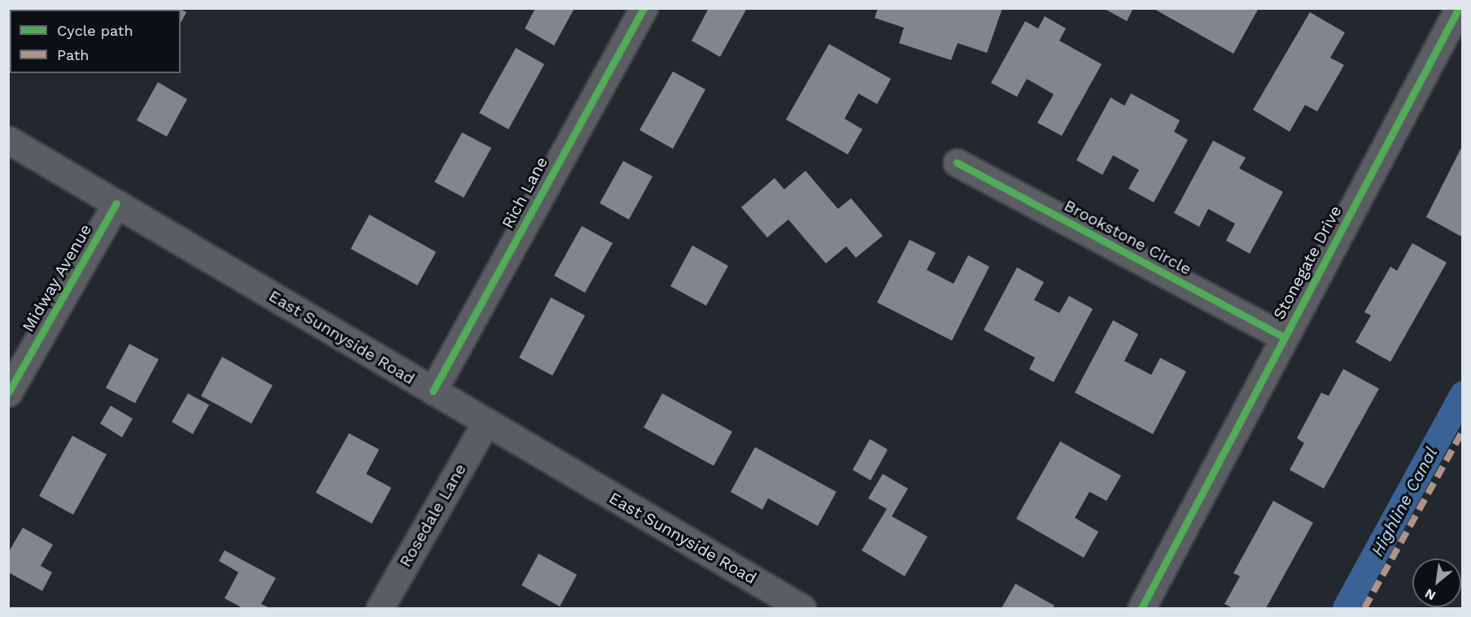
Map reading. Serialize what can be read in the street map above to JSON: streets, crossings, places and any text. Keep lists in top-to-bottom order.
{
  "streets": {
    "street": [
      "Rich Lane",
      "Brookstone Circle",
      "Stonegate Drive",
      "Midway Avenue",
      "East Sunnyside Road",
      "Rosedale Lane"
    ]
  },
  "crossings": [
    ["Rich Lane", "East Sunnyside Road"],
    ["Brookstone Circle", "Stonegate Drive"],
    ["Midway Avenue", "East Sunnyside Road"],
    ["East Sunnyside Road", "Rosedale Lane"]
  ],
  "water": ["Highline Canal"],
  "legend": ["Cycle path", "Path"],
  "north": "bottom left"
}
